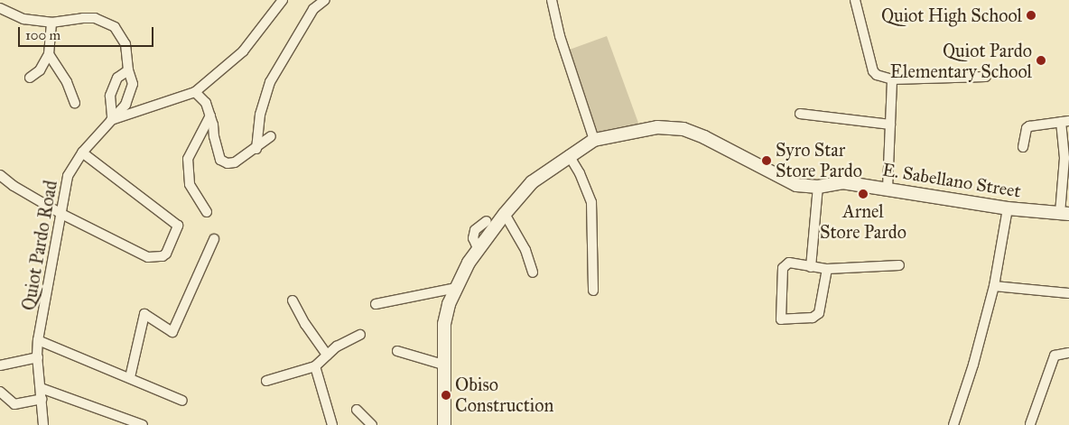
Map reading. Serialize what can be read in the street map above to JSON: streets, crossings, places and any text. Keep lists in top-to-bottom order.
{
  "streets": {
    "street": ["E. Sabellano Street", "Quiot Pardo Road"]
  },
  "places": [
    "Quiot High School",
    "Quiot Pardo Elementary School",
    "Syro Star Store Pardo",
    "Arnel Store Pardo",
    "Obiso Construction"
  ],
  "scale_bar": "100 m"
}
